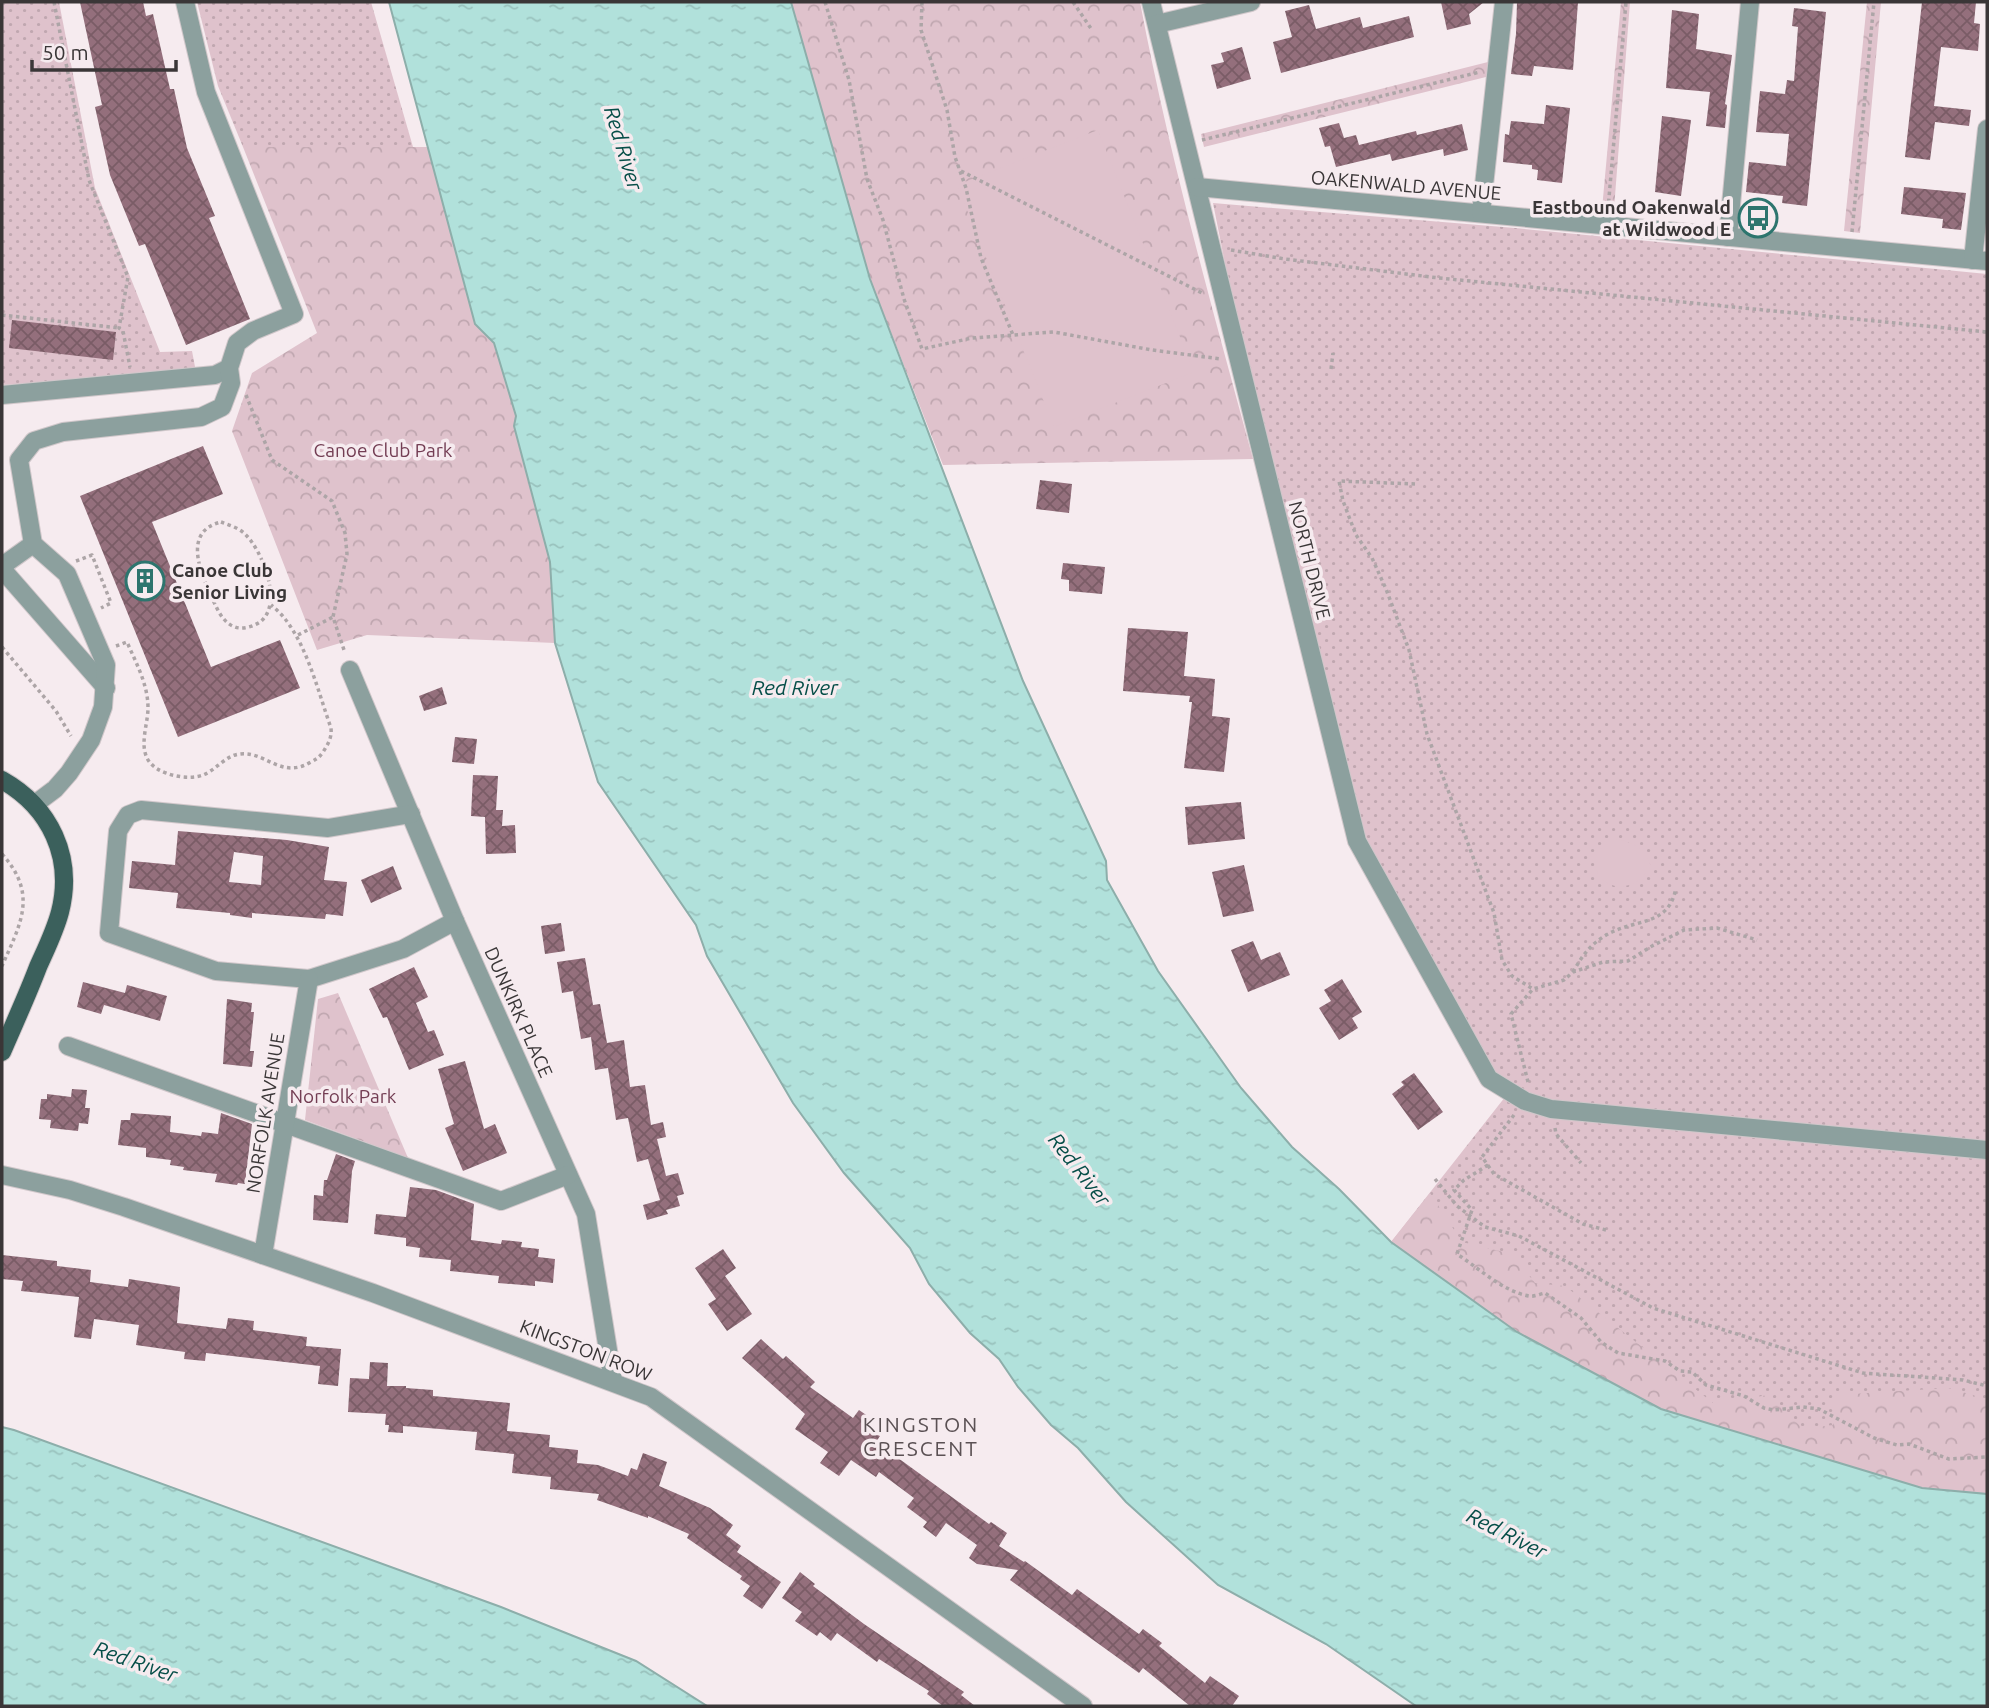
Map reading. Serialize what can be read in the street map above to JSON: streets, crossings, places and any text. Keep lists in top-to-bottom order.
{
  "streets": {
    "street": [
      "OAKENWALD AVENUE",
      "NORTH DRIVE",
      "DUNKIRK PLACE",
      "NORFOLK AVENUE",
      "KINGSTON ROW"
    ]
  },
  "crossings": [
    ["OAKENWALD AVENUE", "NORTH DRIVE"],
    ["DUNKIRK PLACE", "KINGSTON ROW"],
    ["NORFOLK AVENUE", "KINGSTON ROW"]
  ],
  "districts": ["KINGSTON CRESCENT"],
  "water": ["Red River"],
  "parks": ["Canoe Club Park", "Norfolk Park"],
  "places": {
    "bus stop": ["Eastbound Oakenwald at Wildwood E"],
    "building": ["Canoe Club Senior Living"]
  },
  "scale_bar": "50 m"
}
